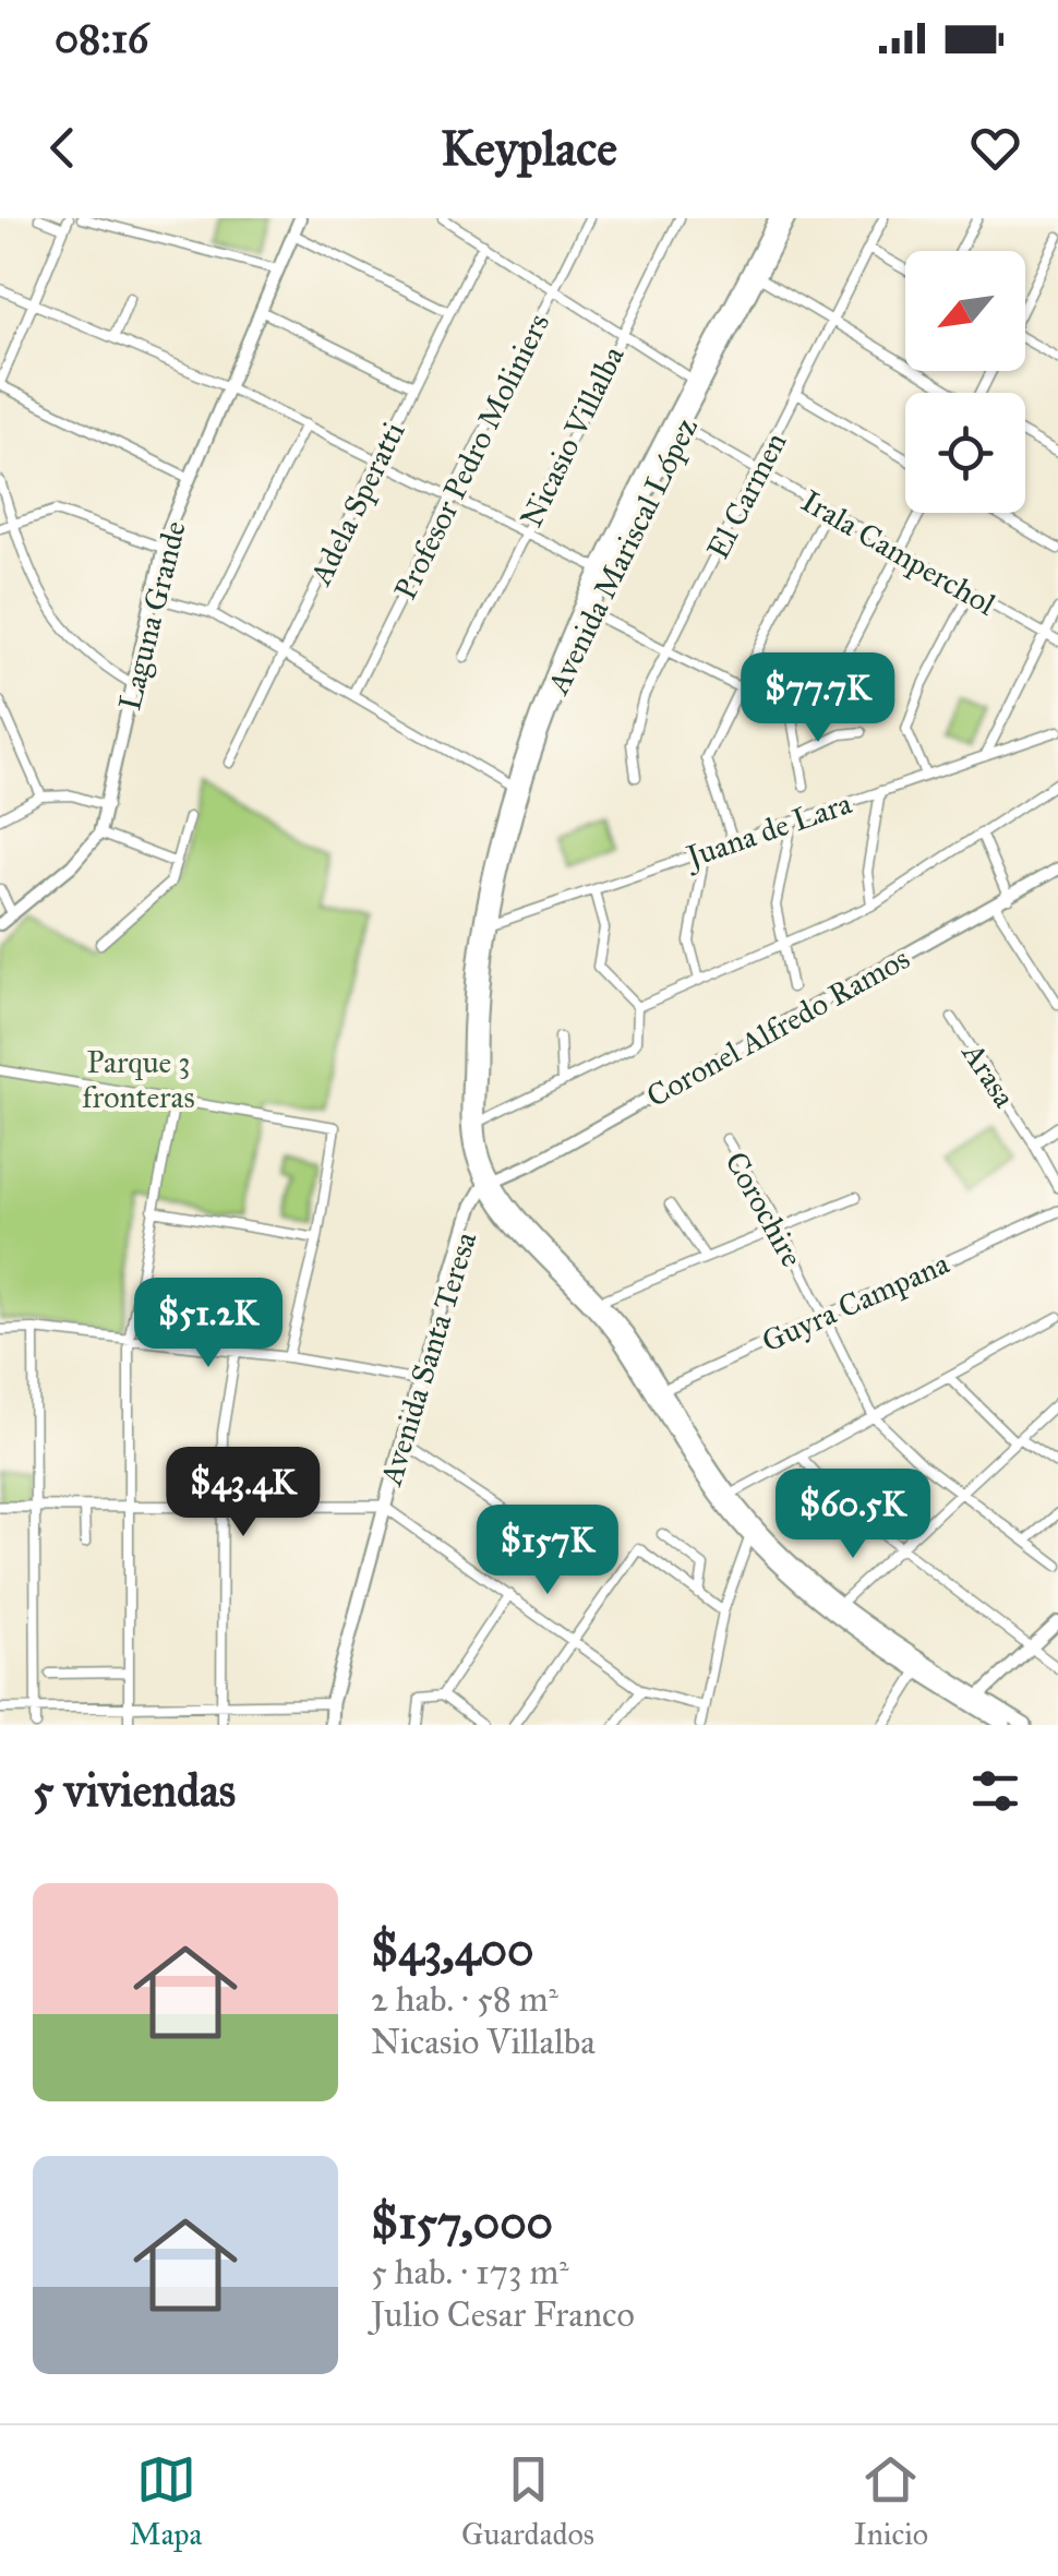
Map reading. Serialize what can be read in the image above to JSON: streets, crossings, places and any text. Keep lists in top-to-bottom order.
{
  "streets": {
    "main road": [
      "Avenida Mariscal López",
      "Laguna Grande",
      "Coronel Alfredo Ramos",
      "Avenida Santa Teresa"
    ],
    "street": [
      "Nicasio Villalba",
      "Profesor Pedro Moliniers",
      "El Carmen",
      "Adela Speratti",
      "Irala Camperchol",
      "Juana de Lara",
      "Arasa",
      "Corochire",
      "Guyra Campana"
    ]
  },
  "crossings": [
    ["El Carmen", "Irala Camperchol"],
    ["Irala Camperchol", "Avenida Mariscal López"],
    ["Avenida Mariscal López", "Juana de Lara"],
    ["Avenida Mariscal López", "Coronel Alfredo Ramos"],
    ["Avenida Mariscal López", "Guyra Campana"],
    ["Avenida Mariscal López", "Avenida Santa Teresa"],
    ["Coronel Alfredo Ramos", "Avenida Santa Teresa"],
    ["Corochire", "Guyra Campana"]
  ],
  "parks": ["Parque 3 fronteras"],
  "north": "bottom left",
  "page": {
    "status": "08:16",
    "header": "Keyplace",
    "price": [
      "$77.7K",
      "$51.2K",
      "$43.4K",
      "$60.5K",
      "$157K"
    ],
    "heading": "5 viviendas",
    "list": [
      {
        "name": "$43,400",
        "note": "2 hab. · 58 m² · Nicasio Villalba"
      },
      {
        "name": "$157,000",
        "note": "5 hab. · 173 m² · Julio Cesar Franco"
      }
    ],
    "tabs": ["Mapa", "Guardados", "Inicio"]
  }
}
